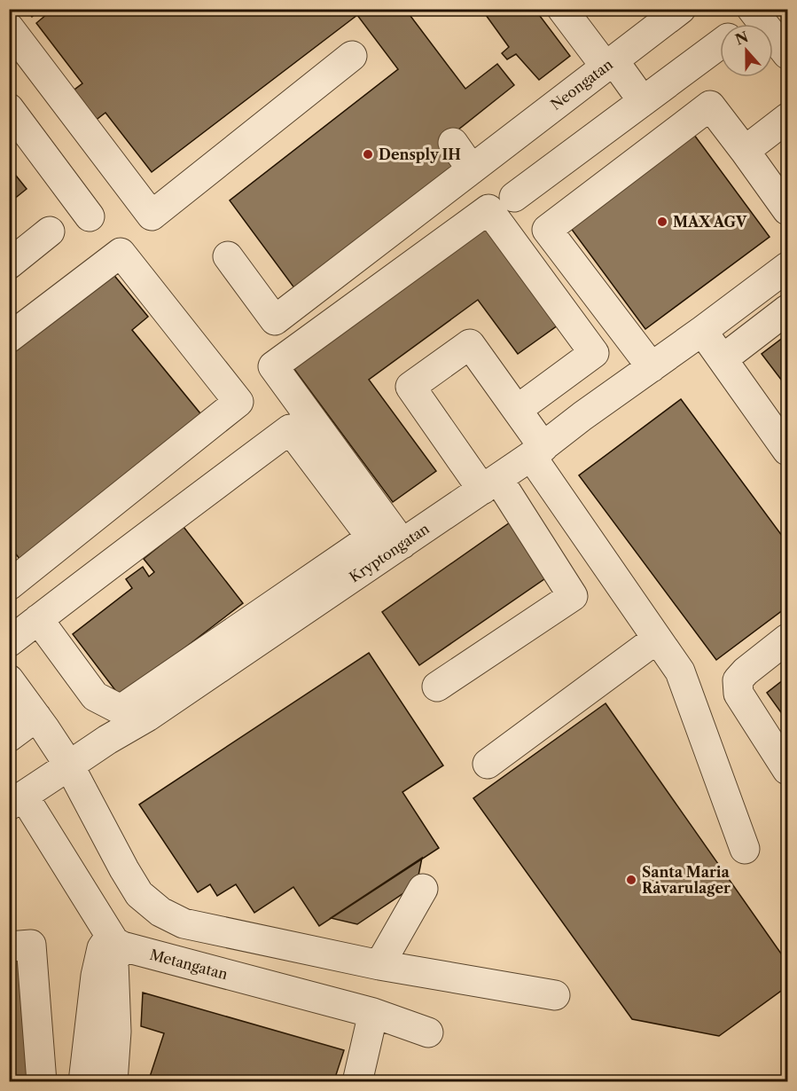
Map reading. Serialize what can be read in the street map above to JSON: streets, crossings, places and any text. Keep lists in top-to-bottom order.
{
  "streets": {
    "street": ["Neongatan", "Kryptongatan", "Metangatan"]
  },
  "places": ["Densply IH", "MAX AGV", "Santa Maria Råvarulager"],
  "north": "top"
}
